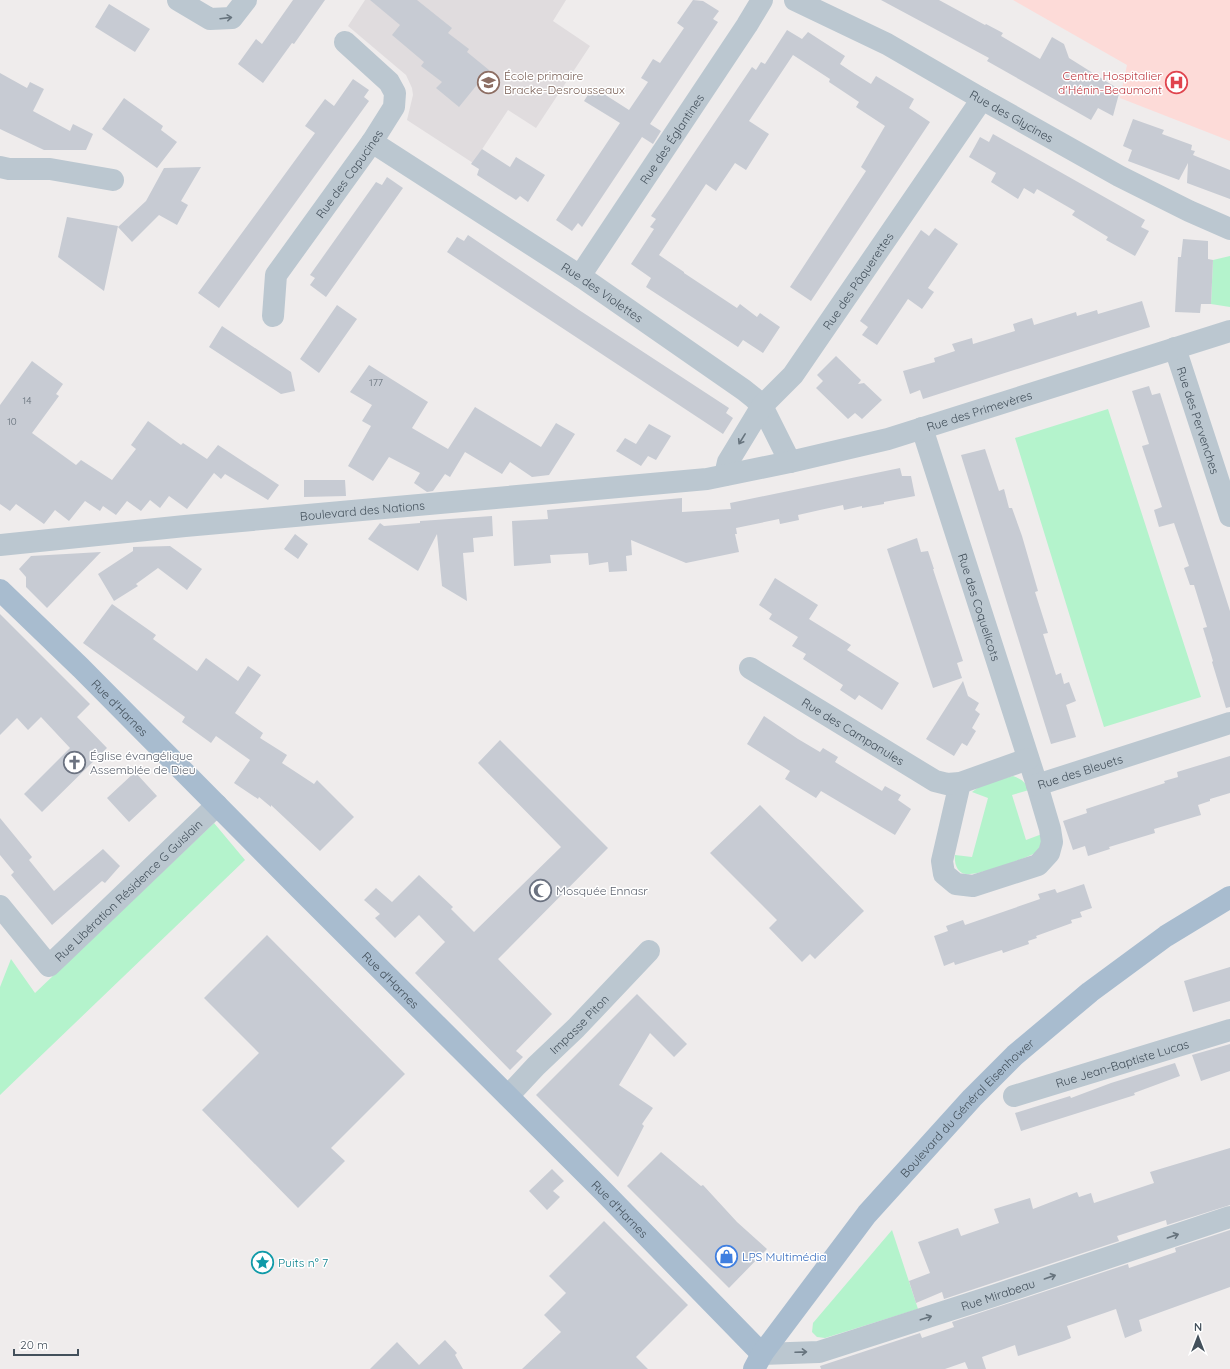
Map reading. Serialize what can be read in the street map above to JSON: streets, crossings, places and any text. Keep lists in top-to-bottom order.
{
  "streets": {
    "main road": ["Rue d'Harnes", "Boulevard du Général Eisenhower"],
    "street": [
      "Rue des Glycines",
      "Rue des Églantines",
      "Rue des Capucines",
      "Rue des Pâquerettes",
      "Rue des Violettes",
      "Rue des Primevères",
      "Rue des Pervenches",
      "Boulevard des Nations",
      "Rue des Coquelicots",
      "Rue des Campanules",
      "Rue des Bleuets",
      "Rue Libération Résidence G Guislain",
      "Impasse Piton",
      "Rue Jean-Baptiste Lucas",
      "Rue Mirabeau"
    ]
  },
  "crossings": [
    ["Rue des Glycines", "Rue des Pâquerettes"],
    ["Rue des Églantines", "Rue des Violettes"],
    ["Rue des Capucines", "Rue des Violettes"],
    ["Rue des Pâquerettes", "Rue des Violettes"],
    ["Rue des Primevères", "Rue des Pervenches"],
    ["Rue des Primevères", "Boulevard des Nations"],
    ["Rue des Primevères", "Rue des Coquelicots"],
    ["Rue des Coquelicots", "Rue des Bleuets"],
    ["Rue d'Harnes", "Rue Libération Résidence G Guislain"],
    ["Rue d'Harnes", "Impasse Piton"],
    ["Rue d'Harnes", "Boulevard du Général Eisenhower"],
    ["Rue d'Harnes", "Rue Mirabeau"],
    ["Rue des Campanules", "Rue des Bleuets"],
    ["Boulevard du Général Eisenhower", "Rue Mirabeau"]
  ],
  "one_way": ["Rue Mirabeau"],
  "places": {
    "school or university": ["École primaire Bracke-Desrousseaux"],
    "hospital": ["Centre Hospitalier d'Hénin-Beaumont"],
    "church": ["Église évangélique Assemblée de Dieu"],
    "mosque": ["Mosquée Ennasr"],
    "shop": ["LPS Multimédia"],
    "place": ["Puits n° 7"]
  },
  "house_numbers": ["177", "14", "10"],
  "scale_bar": "20 m",
  "north": "top"
}
